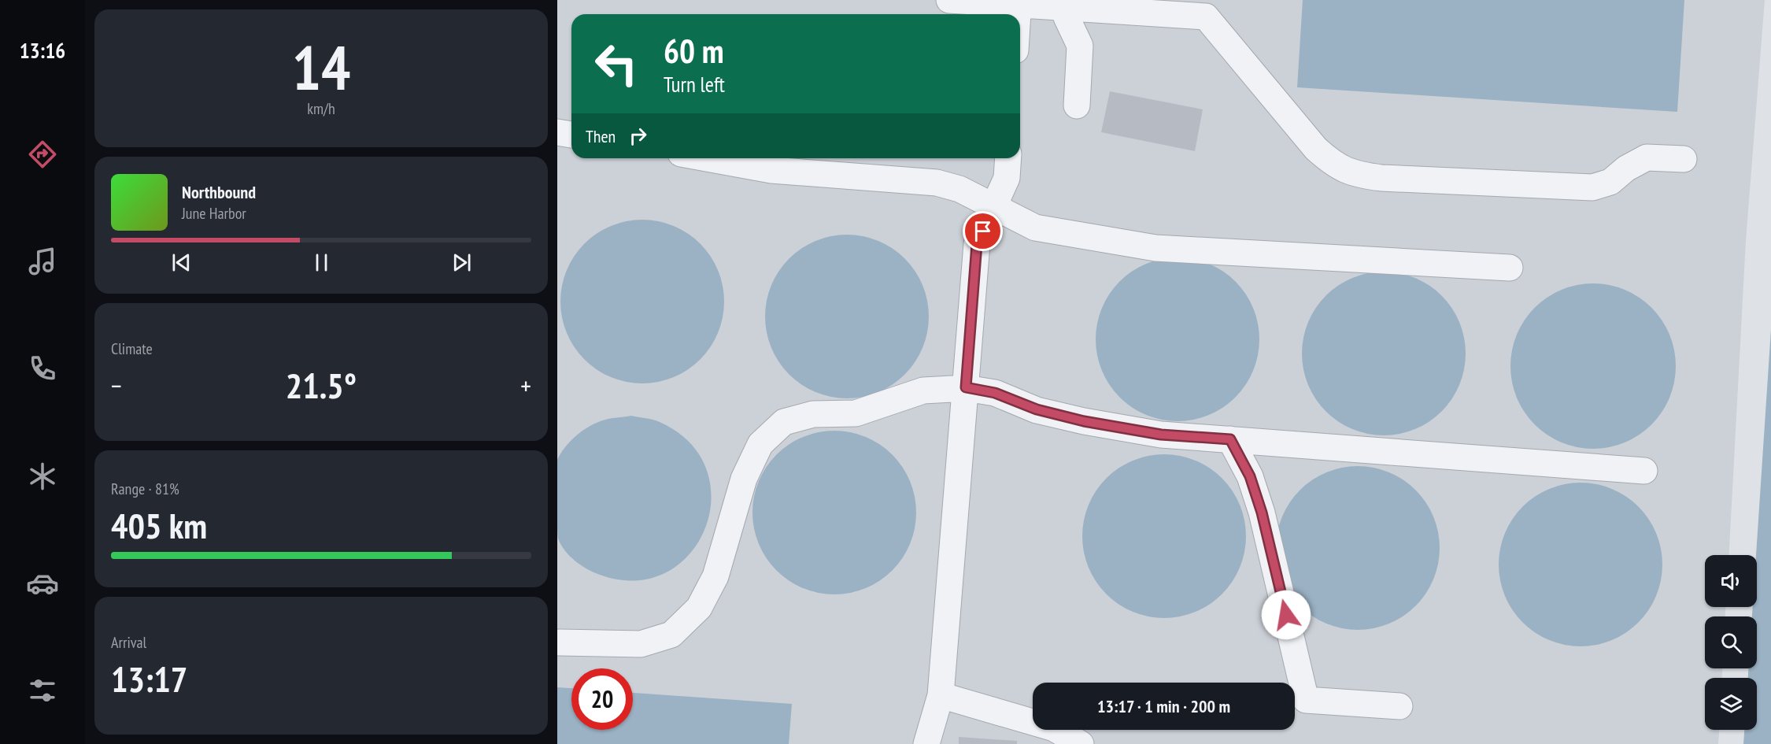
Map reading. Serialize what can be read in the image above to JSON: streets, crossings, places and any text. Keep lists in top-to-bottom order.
{
  "page": {
    "tabs": "13:16",
    "tile": [
      ["14", "km/h"],
      "Climate",
      ["Range · 81%", "405 km"],
      ["Arrival", "13:17"]
    ],
    "turn": ["60 m", "Turn left"],
    "then": "Then",
    "song": ["Northbound", "June Harbor"],
    "heat": ["−", "21.5°", "+"],
    "limit": "20",
    "trip": "13:17 · 1 min · 200 m"
  }
}
